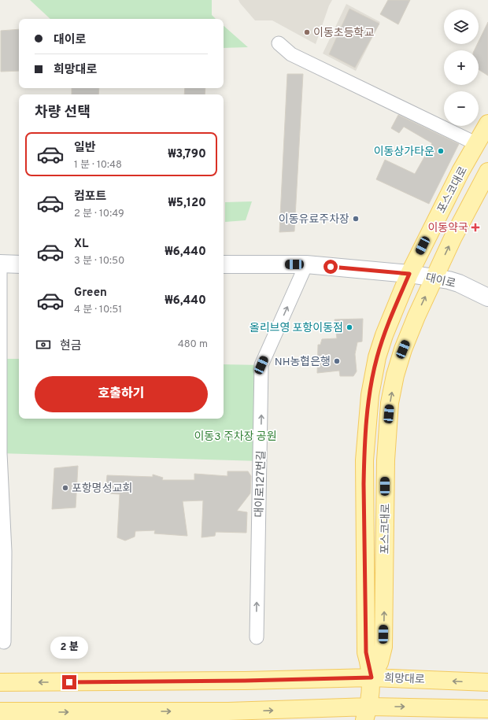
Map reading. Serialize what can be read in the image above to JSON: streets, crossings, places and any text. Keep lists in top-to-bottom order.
{
  "streets": {
    "main road": ["포스코대로", "희망대로"],
    "street": ["대이로", "대이로127번길"]
  },
  "crossings": [
    ["포스코대로", "대이로"],
    ["포스코대로", "희망대로"],
    ["대이로", "대이로127번길"]
  ],
  "one_way": ["대이로127번길"],
  "parks": ["이동3 주차장 공원"],
  "places": {
    "other": [
      "이동초등학교",
      "이동상가타운",
      "이동유료주차장",
      "올리브영 포항이동점",
      "NH농협은행",
      "포항명성교회"
    ],
    "health": ["이동약국"]
  },
  "page": {
    "map_buttons": ["+", "−"],
    "banner": ["대이로", "희망대로"],
    "heading": "차량 선택",
    "list": [
      {
        "name": "일반",
        "note": "1 분 · 10:48",
        "value": "₩3,790"
      },
      {
        "name": "컴포트",
        "note": "2 분 · 10:49",
        "value": "₩5,120"
      },
      {
        "name": "XL",
        "note": "3 분 · 10:50",
        "value": "₩6,440"
      },
      {
        "name": "Green",
        "note": "4 분 · 10:51",
        "value": "₩6,440"
      }
    ],
    "pay": ["현금", "480 m"],
    "buttons": "호출하기",
    "bubble": "2 분"
  }
}
